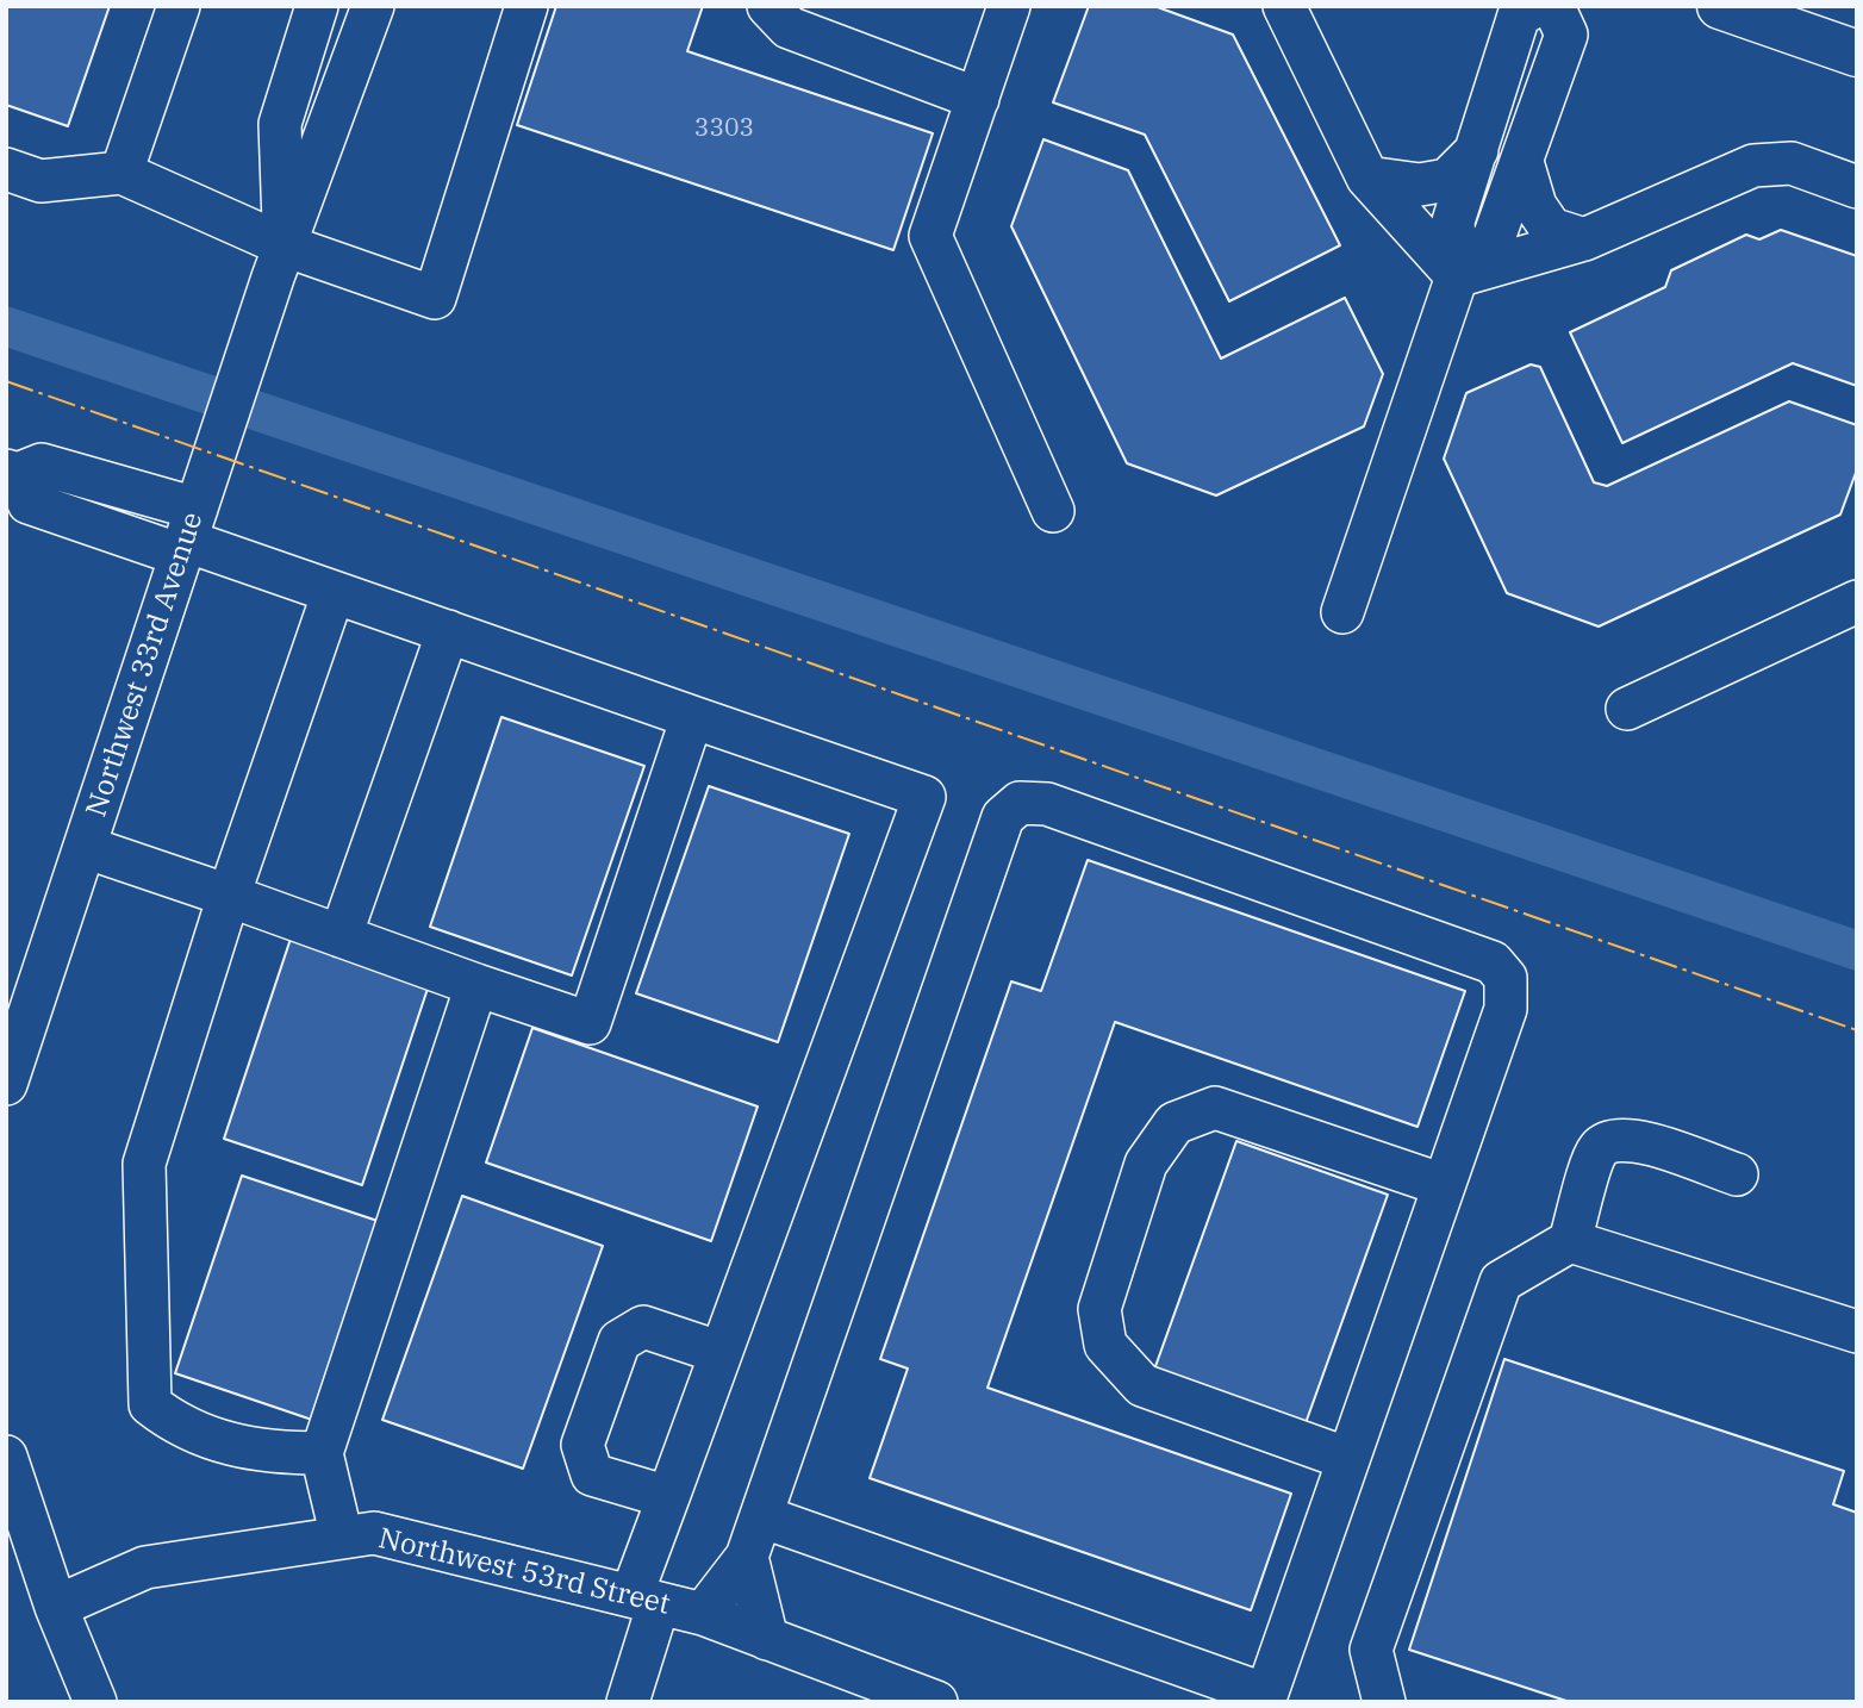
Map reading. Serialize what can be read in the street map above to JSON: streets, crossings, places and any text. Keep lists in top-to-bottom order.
{
  "streets": {
    "street": ["Northwest 33rd Avenue", "Northwest 53rd Street"]
  },
  "house_numbers": ["3303"]
}
